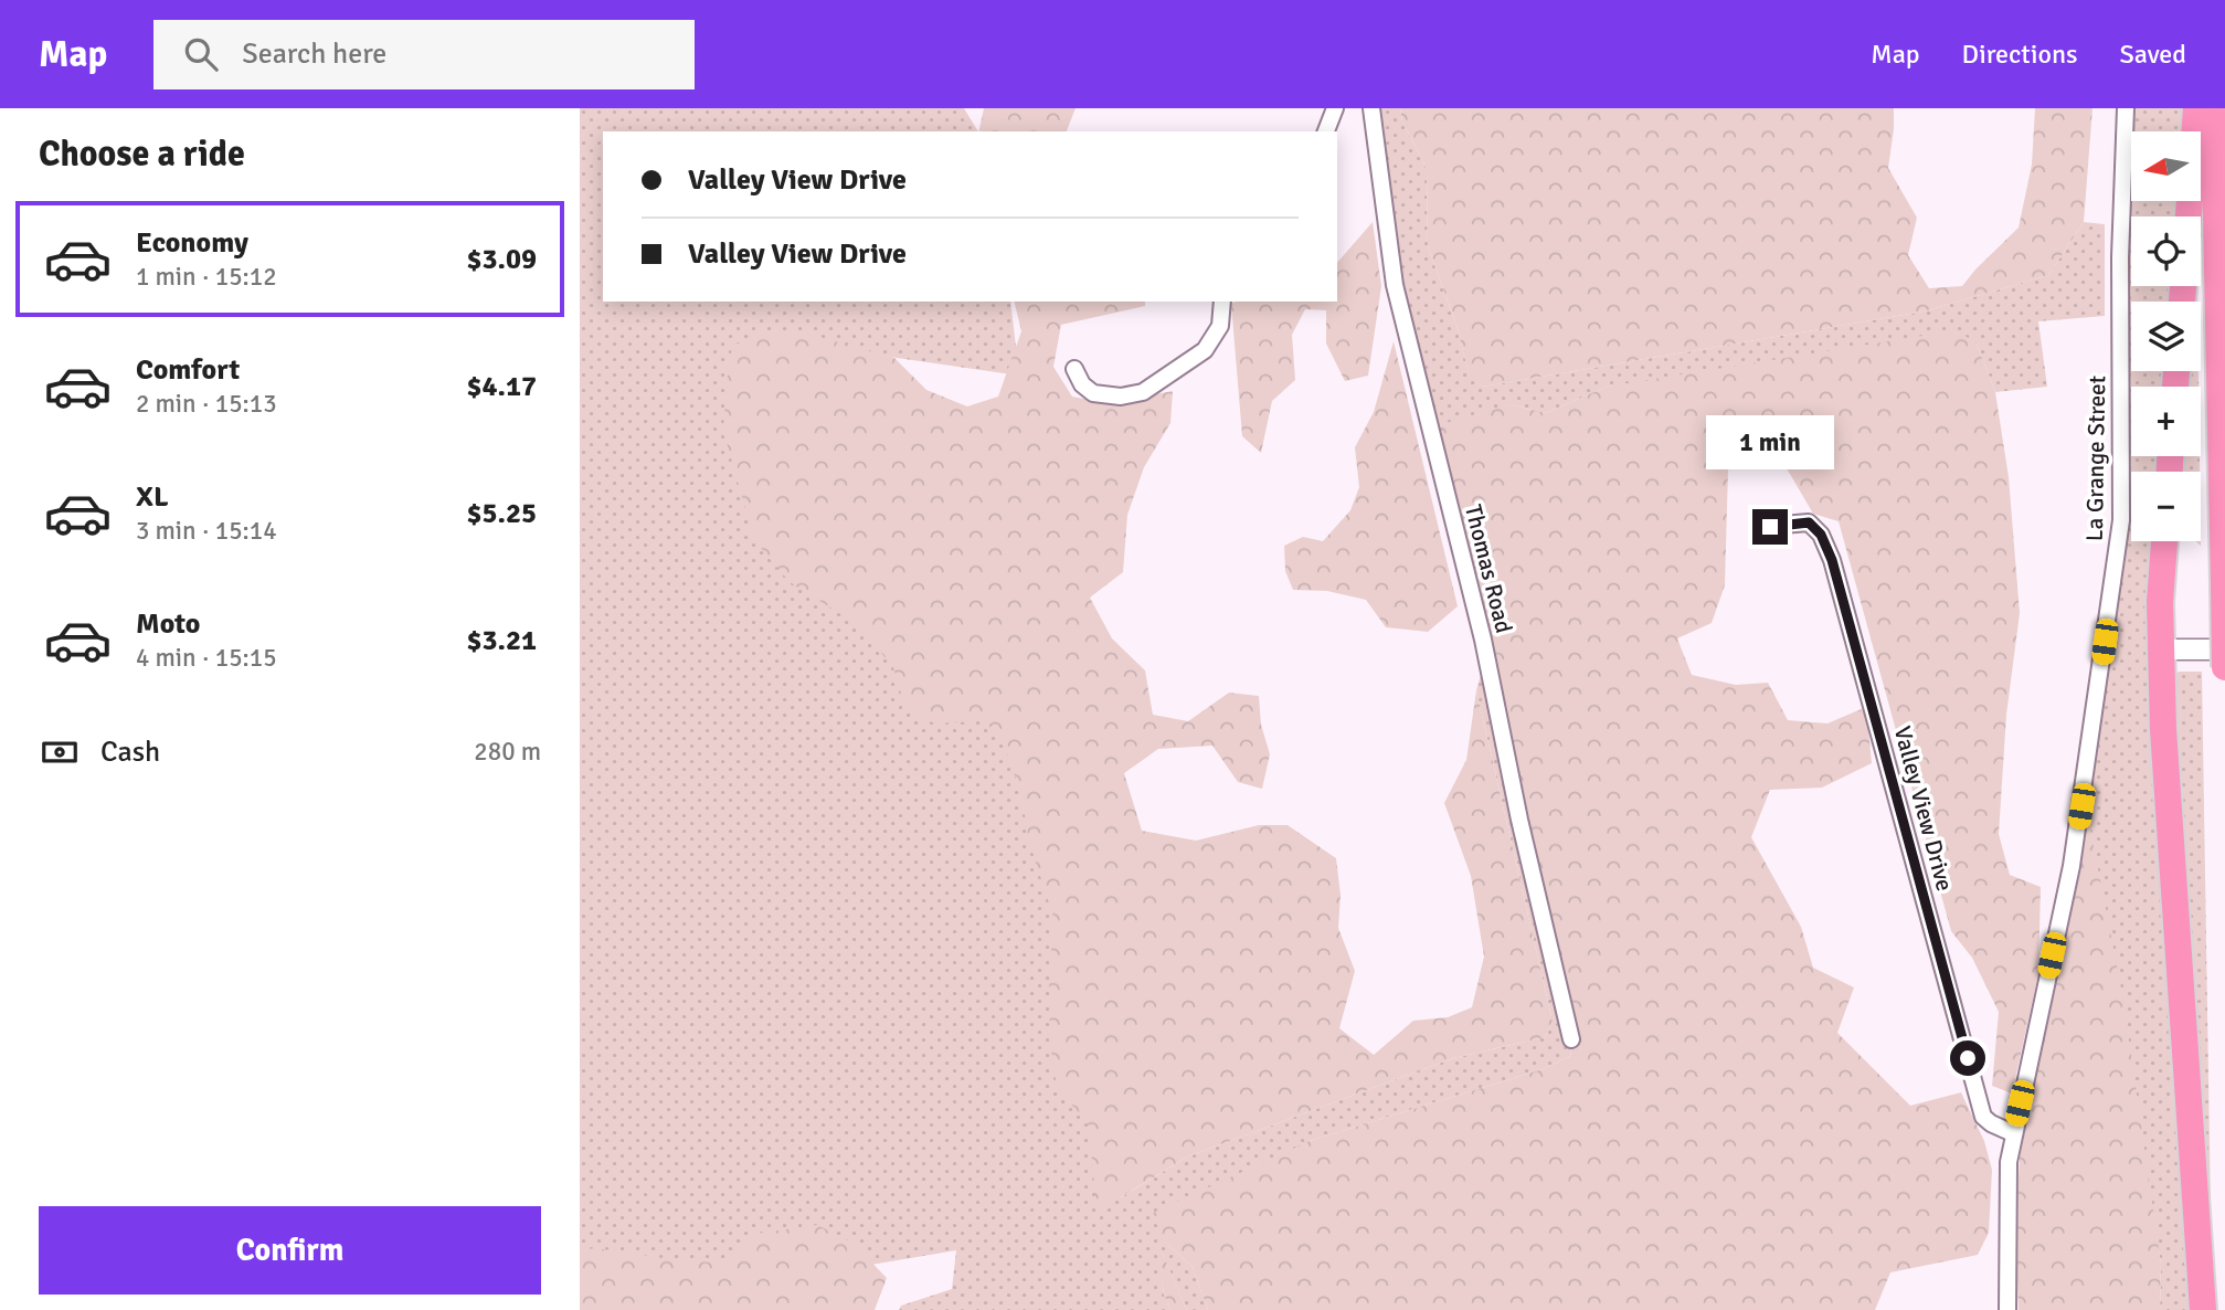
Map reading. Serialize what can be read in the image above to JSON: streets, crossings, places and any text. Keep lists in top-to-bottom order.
{
  "streets": {
    "street": ["La Grange Street", "Thomas Road", "Valley View Drive"]
  },
  "crossings": [
    ["La Grange Street", "Valley View Drive"]
  ],
  "north": "left",
  "page": {
    "header": "Map",
    "search": "Search here",
    "nav": ["Map", "Directions", "Saved"],
    "heading": "Choose a ride",
    "map_buttons": ["+", "−"],
    "banner": ["Valley View Drive", "Valley View Drive"],
    "list": [
      {
        "name": "Economy",
        "note": "1 min · 15:12",
        "value": "$3.09"
      },
      {
        "name": "Comfort",
        "note": "2 min · 15:13",
        "value": "$4.17"
      },
      {
        "name": "XL",
        "note": "3 min · 15:14",
        "value": "$5.25"
      },
      {
        "name": "Moto",
        "note": "4 min · 15:15",
        "value": "$3.21"
      }
    ],
    "bubble": "1 min",
    "pay": ["Cash", "280 m"],
    "buttons": "Confirm"
  }
}
